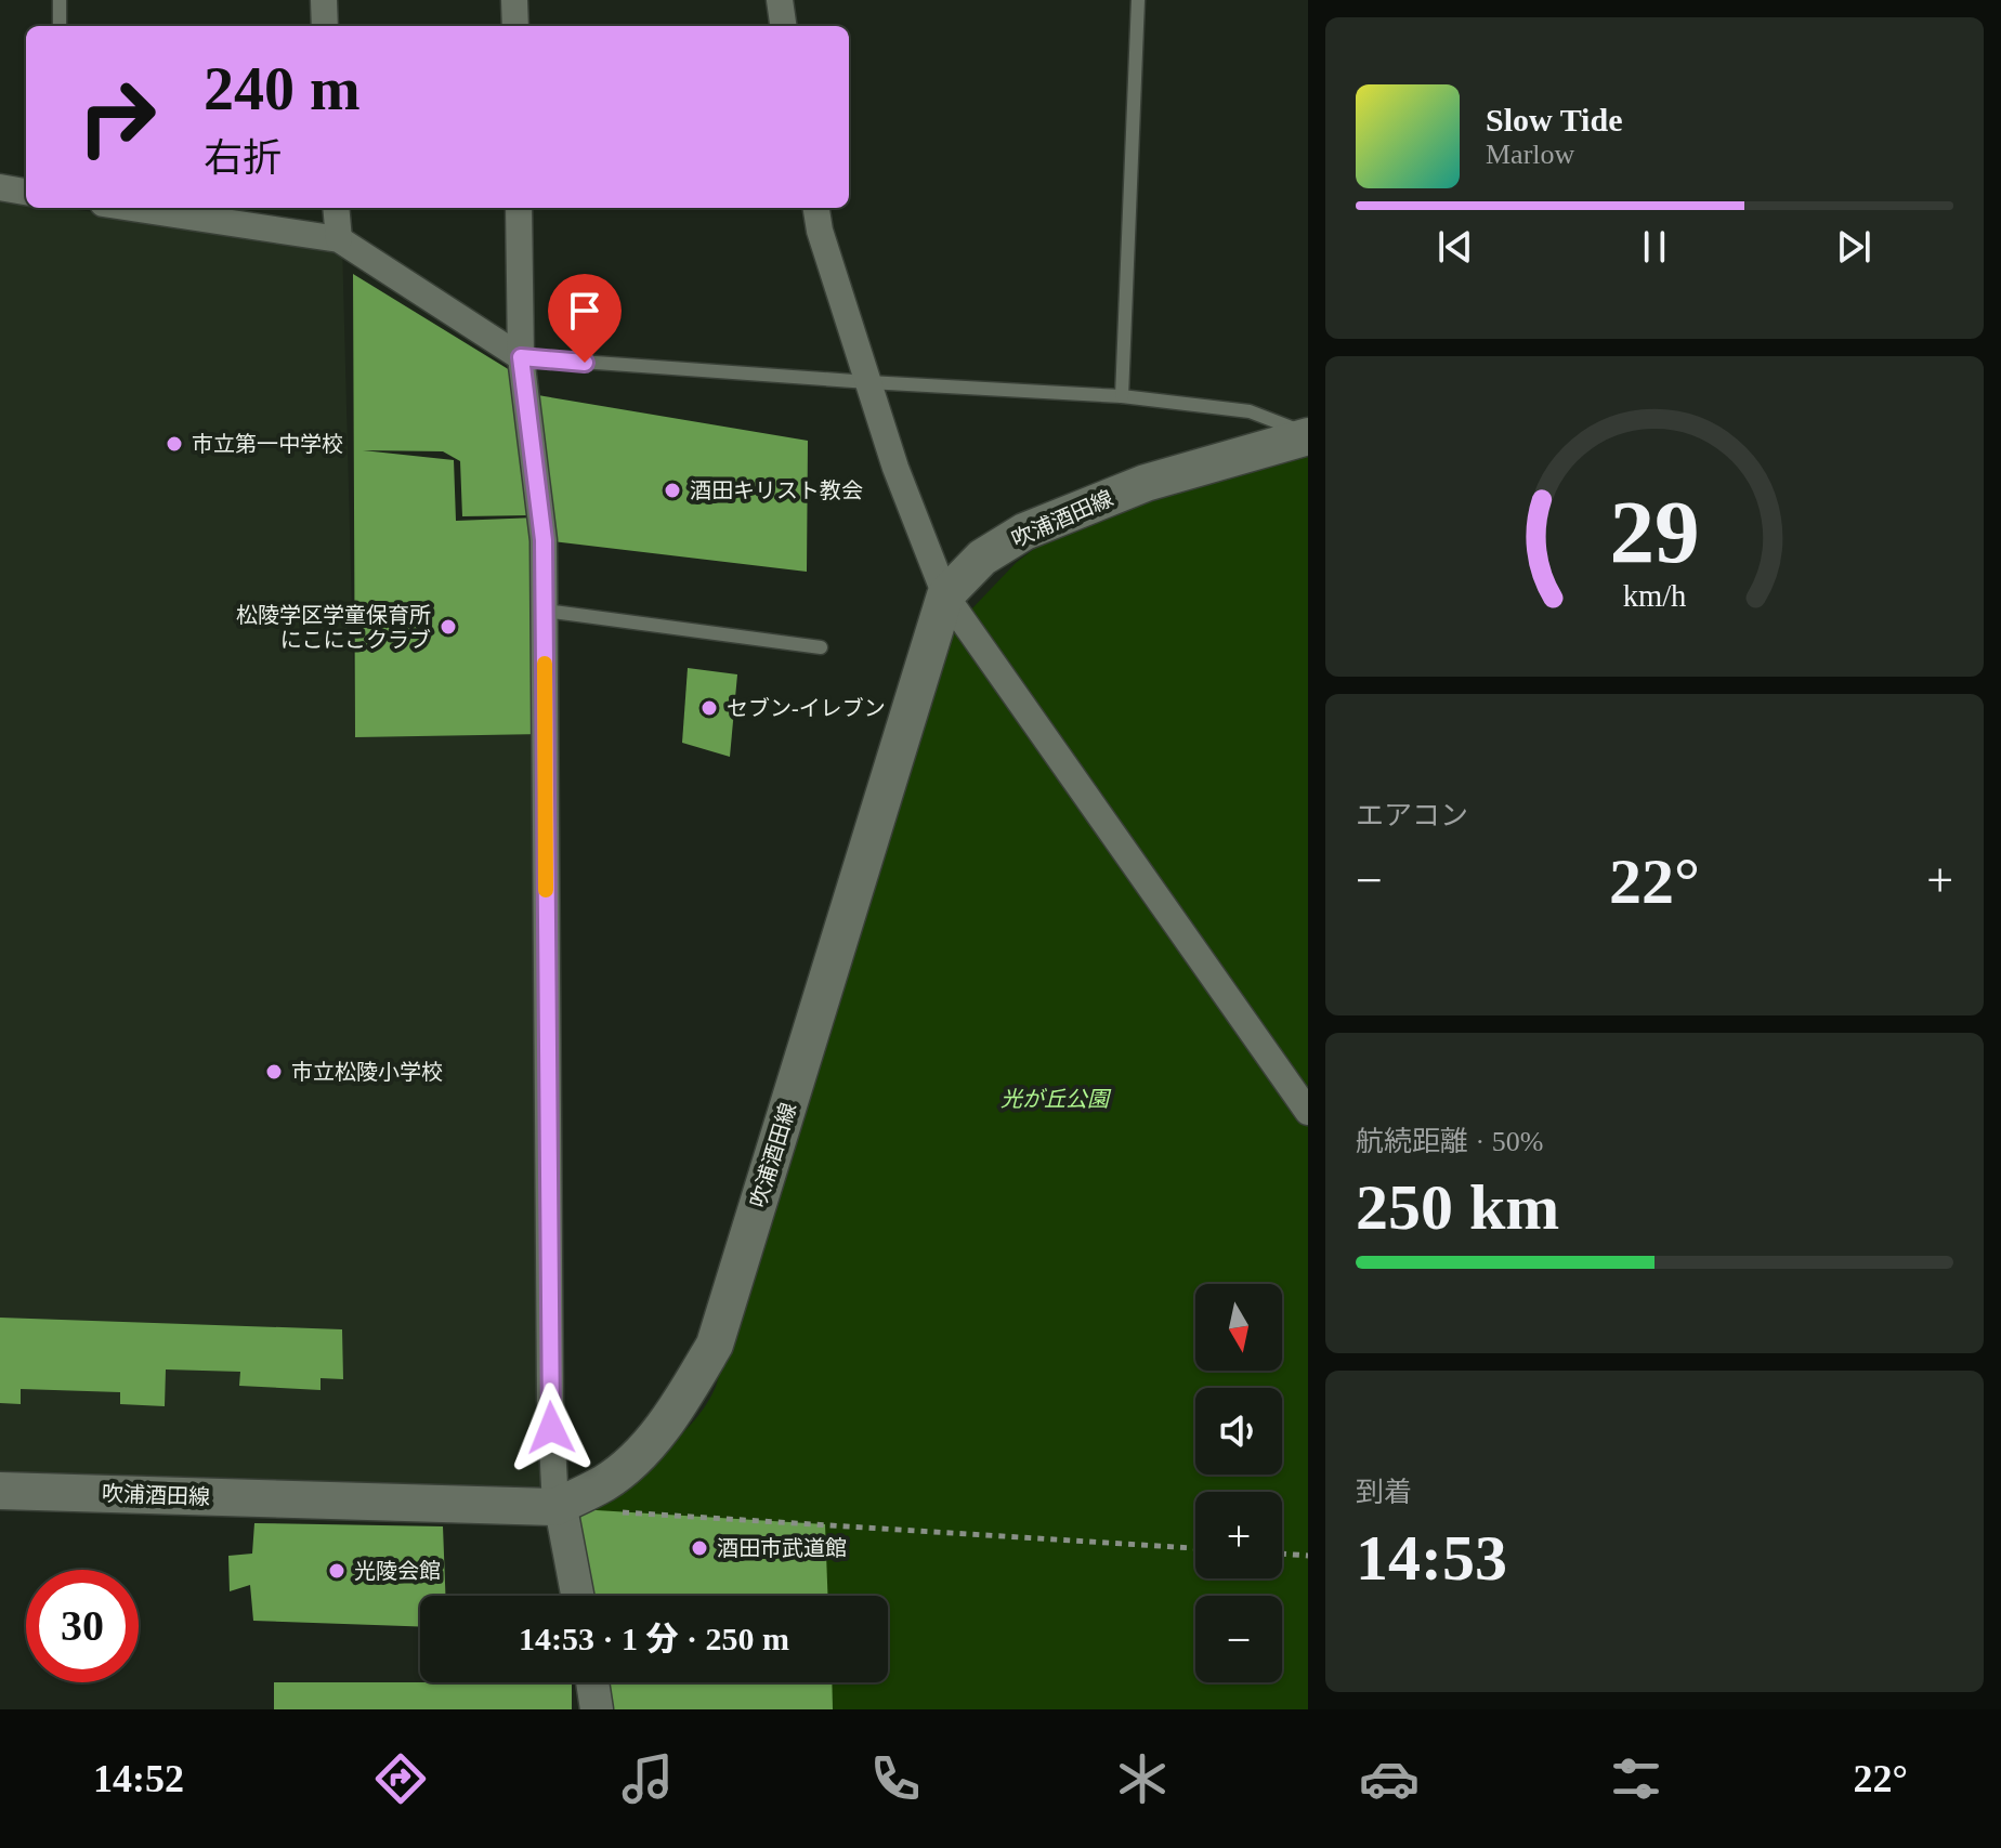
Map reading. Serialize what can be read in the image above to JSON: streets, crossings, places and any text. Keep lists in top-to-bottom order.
{
  "streets": {
    "main road": ["吹浦酒田線"]
  },
  "parks": ["光が丘公園"],
  "places": [
    "市立第一中学校",
    "酒田キリスト教会",
    "松陵学区学童保育所 にこにこクラブ",
    "セブン-イレブン",
    "市立松陵小学校",
    "酒田市武道館",
    "光陵会館"
  ],
  "north": "bottom",
  "page": {
    "turn": ["240 m", "右折"],
    "song": ["Slow Tide", "Marlow"],
    "tile": [
      "エアコン",
      ["航続距離 · 50%", "250 km"],
      ["到着", "14:53"]
    ],
    "heat": ["−", "22°", "+"],
    "map_buttons": ["+", "−"],
    "limit": "30",
    "trip": "14:53 · 1 分 · 250 m",
    "tabs": ["14:52", "22°"],
    "gauge": ["29", "km/h"]
  }
}
